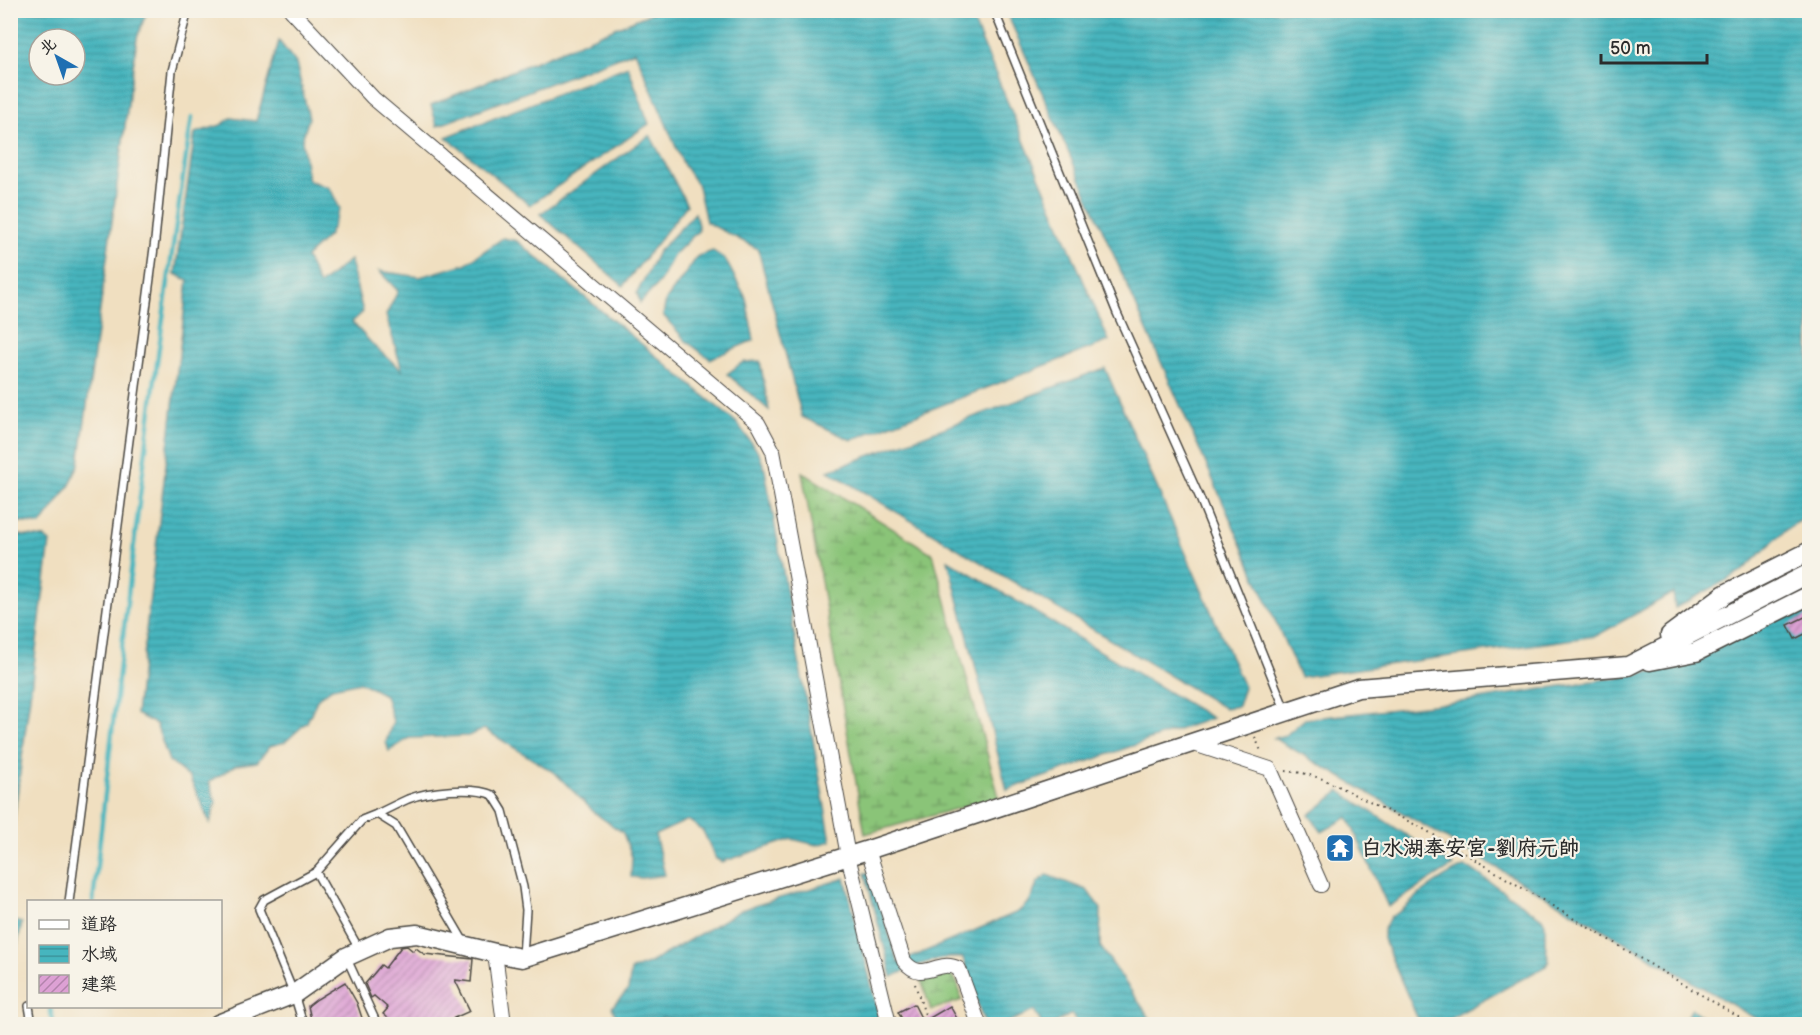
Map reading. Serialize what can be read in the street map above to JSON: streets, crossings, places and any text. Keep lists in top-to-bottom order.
{
  "places": {
    "temple": ["白水湖奉安宮-劉府元帥"]
  },
  "legend": ["道路", "水域", "建築"],
  "scale_bar": "50 m",
  "north": "top left"
}
